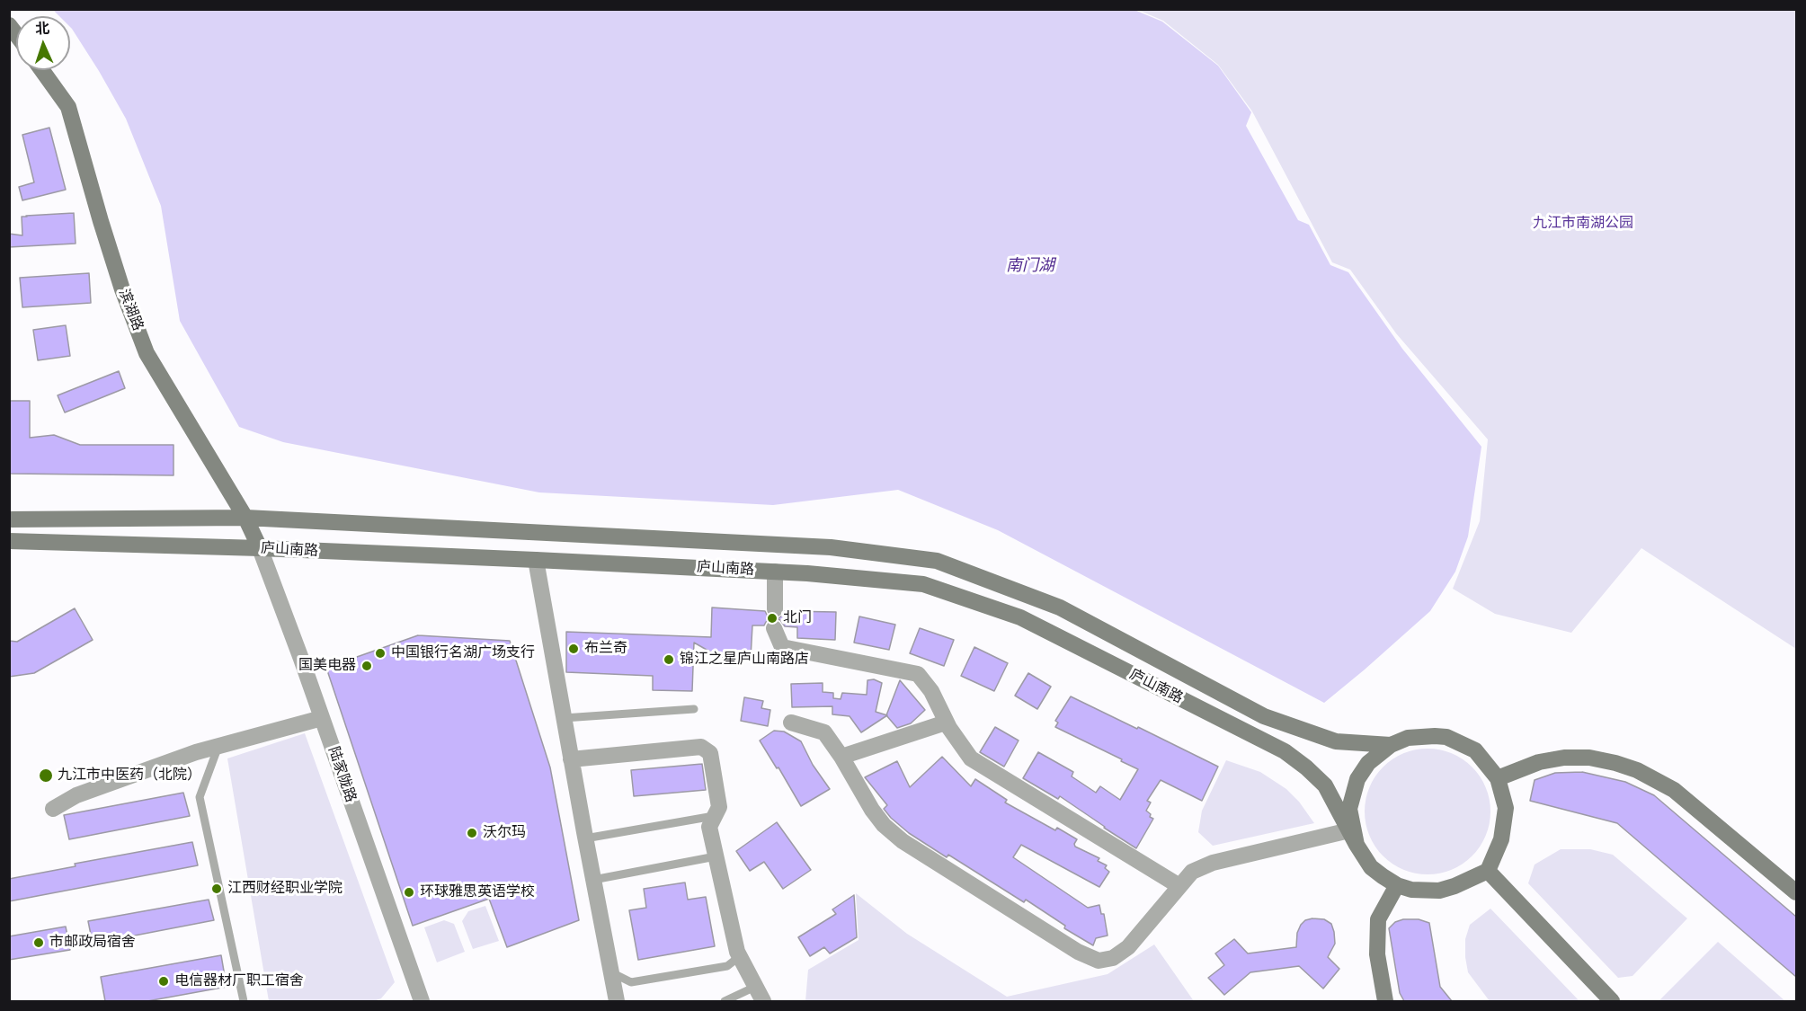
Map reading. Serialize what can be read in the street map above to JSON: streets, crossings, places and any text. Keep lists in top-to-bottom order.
{
  "streets": {
    "main road": ["滨湖路", "庐山南路"],
    "street": ["陆家陇路"]
  },
  "crossings": [
    ["滨湖路", "庐山南路"],
    ["滨湖路", "陆家陇路"],
    ["庐山南路", "陆家陇路"]
  ],
  "water": ["南门湖"],
  "parks": ["九江市南湖公园"],
  "places": [
    "北门",
    "布兰奇",
    "中国银行名湖广场支行",
    "锦江之星庐山南路店",
    "国美电器",
    "九江市中医药（北院）",
    "沃尔玛",
    "江西财经职业学院",
    "环球雅思英语学校",
    "市邮政局宿舍",
    "电信器材厂职工宿舍"
  ],
  "north": "top"
}
